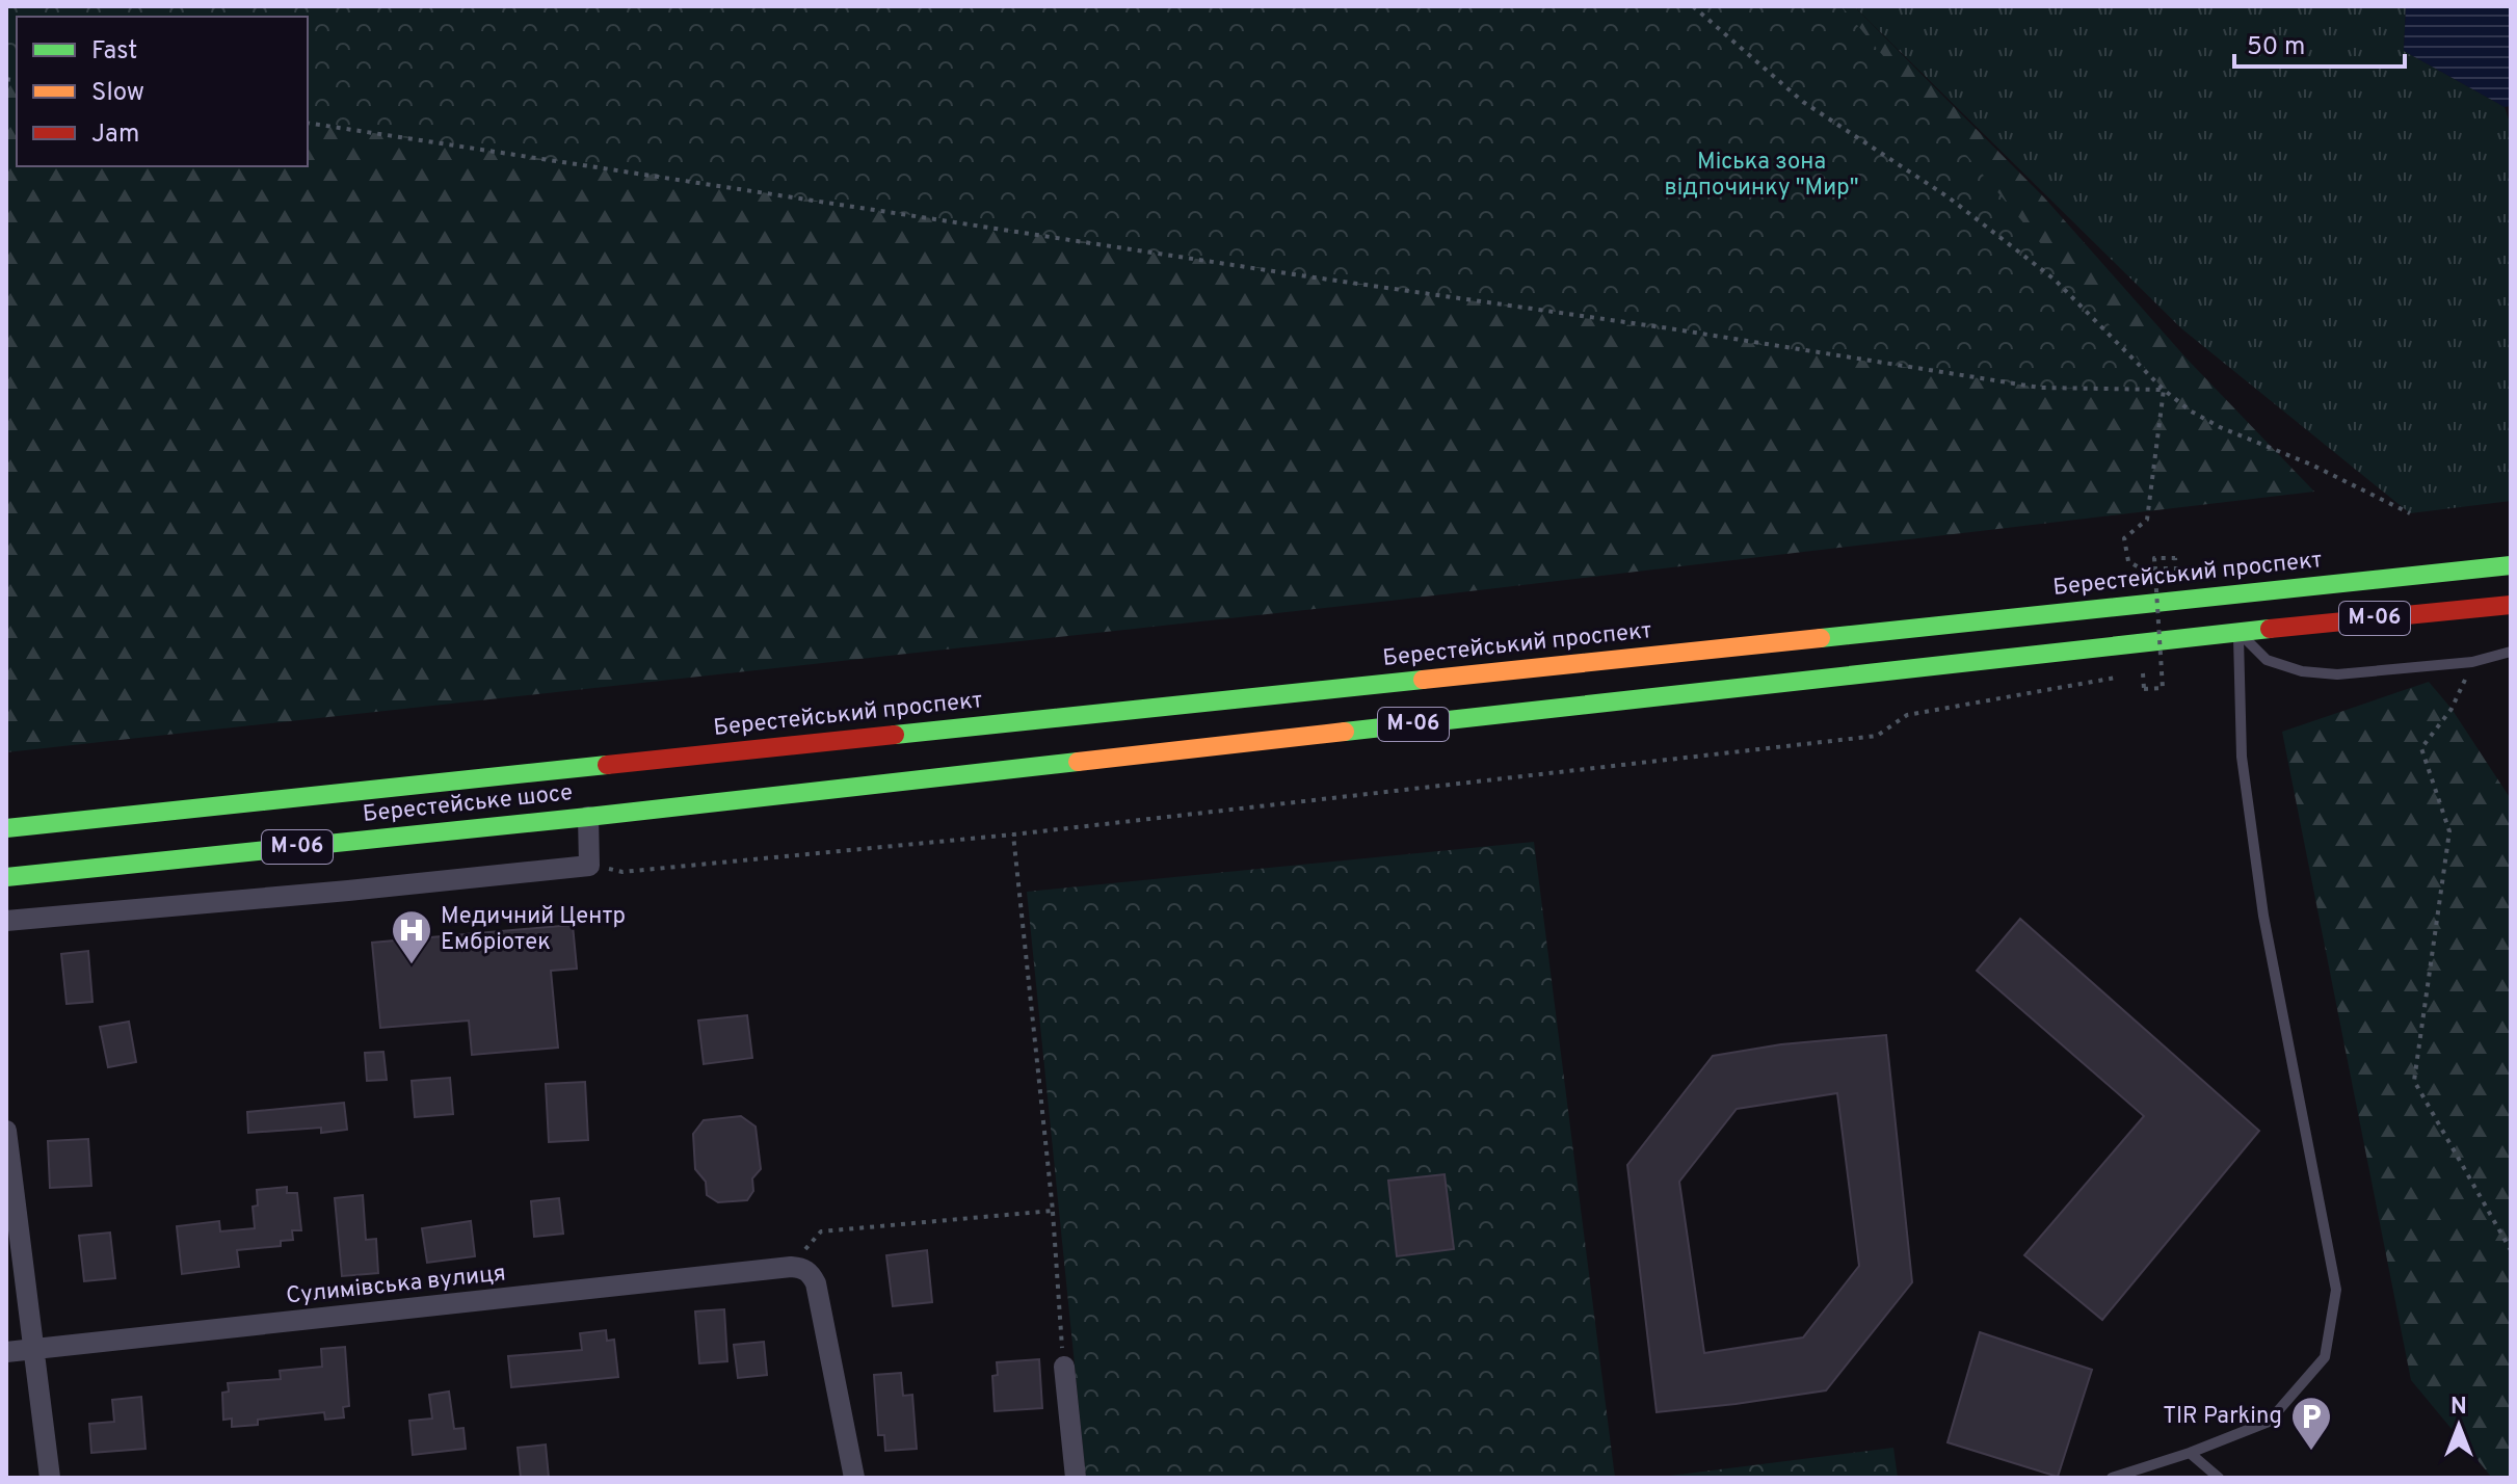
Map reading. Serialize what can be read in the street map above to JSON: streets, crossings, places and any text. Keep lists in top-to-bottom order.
{
  "streets": {
    "highway": ["Берестейський проспект", "М-06", "Берестейське шосе"],
    "street": ["Сулимівська вулиця"]
  },
  "crossings": [
    ["Берестейський проспект", "Берестейське шосе"],
    ["М-06", "Берестейське шосе"]
  ],
  "parks": ["Міська зона відпочинку \"Мир\""],
  "places": {
    "hospital": ["Медичний Центр Ембріотек"],
    "parking": ["TIR Parking"]
  },
  "legend": ["Fast", "Slow", "Jam"],
  "scale_bar": "50 m",
  "north": "top"
}
